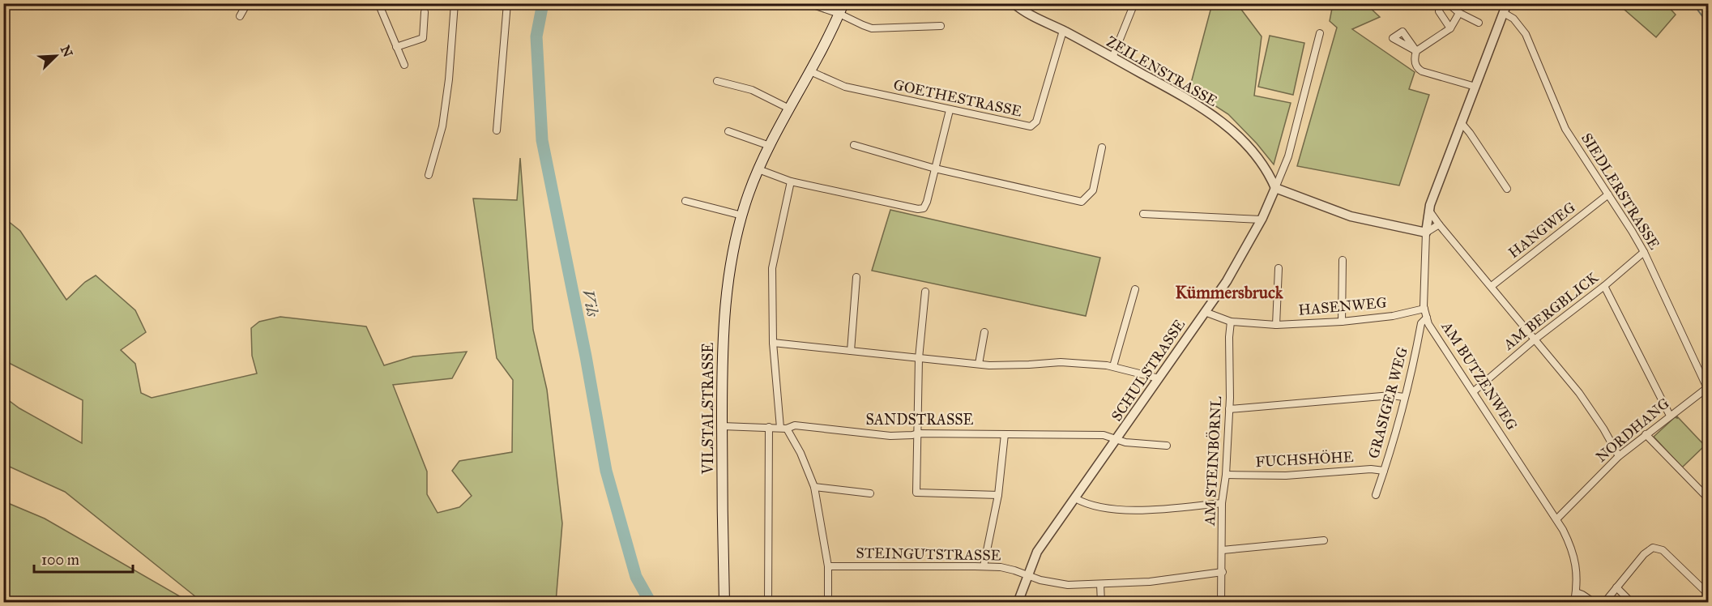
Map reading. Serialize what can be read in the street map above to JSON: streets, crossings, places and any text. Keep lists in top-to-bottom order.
{
  "streets": {
    "main road": ["VILSTALSTRASSE"],
    "street": [
      "ZEILENSTRASSE",
      "GOETHESTRASSE",
      "SIEDLERSTRASSE",
      "HANGWEG",
      "HASENWEG",
      "AM BERGBLICK",
      "SCHULSTRASSE",
      "AM BUTZENWEG",
      "GRASIGER WEG",
      "SANDSTRASSE",
      "NORDHANG",
      "FUCHSHÖHE",
      "AM STEINBÖRNL",
      "STEINGUTSTRASSE"
    ]
  },
  "crossings": [
    ["ZEILENSTRASSE", "GOETHESTRASSE"],
    ["ZEILENSTRASSE", "SCHULSTRASSE"],
    ["GOETHESTRASSE", "VILSTALSTRASSE"],
    ["SIEDLERSTRASSE", "HANGWEG"],
    ["SIEDLERSTRASSE", "AM BERGBLICK"],
    ["SIEDLERSTRASSE", "AM BUTZENWEG"],
    ["SIEDLERSTRASSE", "NORDHANG"],
    ["HASENWEG", "SCHULSTRASSE"],
    ["HASENWEG", "AM BUTZENWEG"],
    ["HASENWEG", "AM STEINBÖRNL"],
    ["AM BERGBLICK", "AM BUTZENWEG"],
    ["SCHULSTRASSE", "SANDSTRASSE"],
    ["SCHULSTRASSE", "STEINGUTSTRASSE"],
    ["AM BUTZENWEG", "GRASIGER WEG"],
    ["AM BUTZENWEG", "NORDHANG"],
    ["GRASIGER WEG", "FUCHSHÖHE"],
    ["VILSTALSTRASSE", "SANDSTRASSE"],
    ["FUCHSHÖHE", "AM STEINBÖRNL"],
    ["AM STEINBÖRNL", "STEINGUTSTRASSE"]
  ],
  "districts": ["Kümmersbruck"],
  "water": ["Vils"],
  "scale_bar": "100 m",
  "north": "top right"
}
